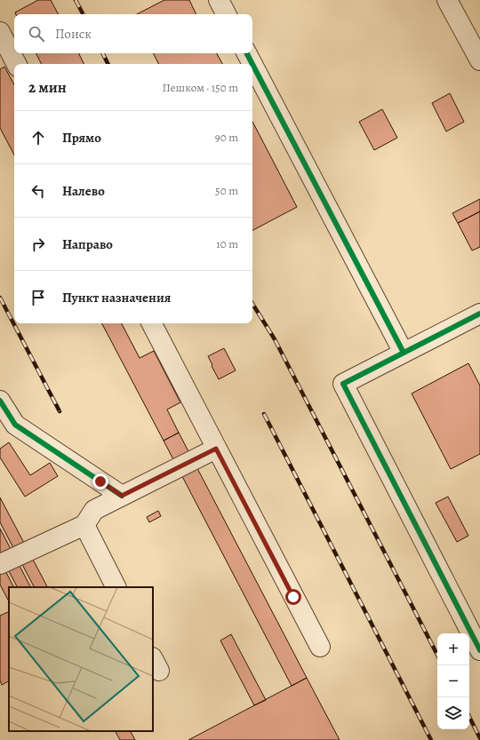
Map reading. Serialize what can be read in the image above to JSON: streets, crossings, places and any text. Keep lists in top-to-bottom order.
{
  "page": {
    "search": "Поиск",
    "heading": ["2 мин", "Пешком · 150 m"],
    "list": [
      ["Прямо", "90 m"],
      ["Налево", "50 m"],
      ["Направо", "10 m"],
      "Пункт назначения"
    ],
    "map_buttons": ["+", "−"]
  }
}
